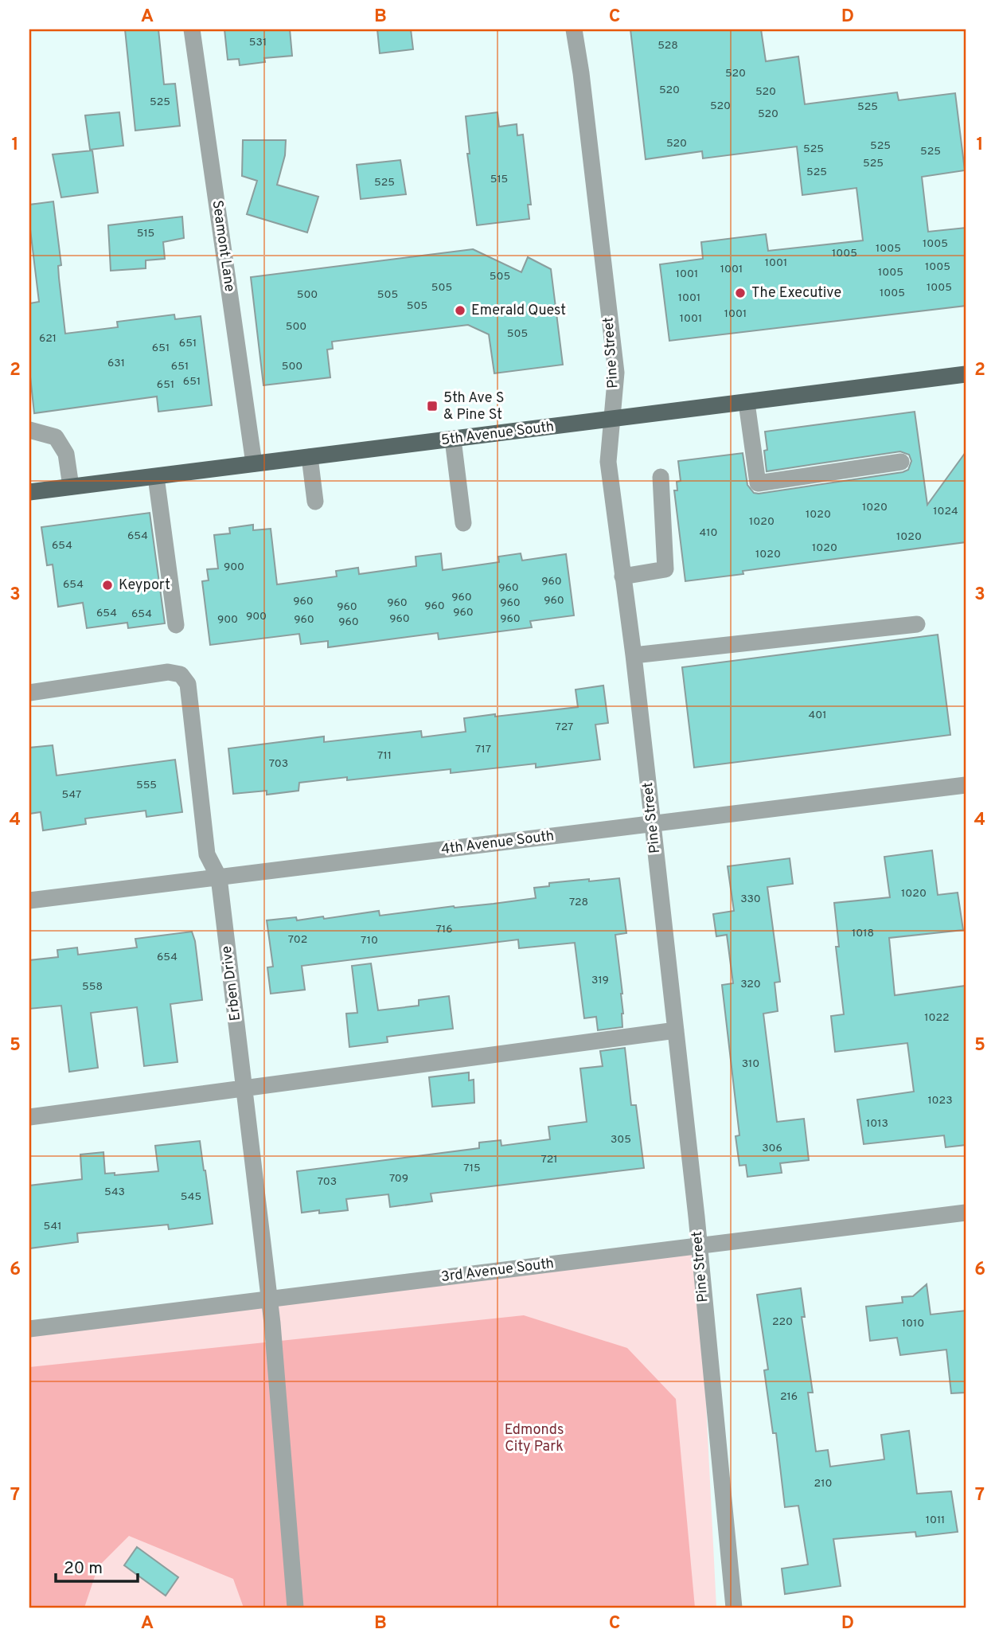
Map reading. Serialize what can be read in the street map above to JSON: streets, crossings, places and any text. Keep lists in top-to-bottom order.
{
  "streets": {
    "main road": ["5th Avenue South"],
    "street": [
      "Seamont Lane",
      "Pine Street",
      "4th Avenue South",
      "Erben Drive",
      "3rd Avenue South"
    ]
  },
  "crossings": [
    ["Seamont Lane", "5th Avenue South"],
    ["Pine Street", "5th Avenue South"],
    ["Pine Street", "4th Avenue South"],
    ["Pine Street", "3rd Avenue South"],
    ["4th Avenue South", "Erben Drive"],
    ["Erben Drive", "3rd Avenue South"]
  ],
  "parks": ["Edmonds City Park"],
  "places": {
    "other": ["The Executive", "Emerald Quest", "Keyport"],
    "transit": ["5th Ave S & Pine St"]
  },
  "house_numbers": [
    "531",
    "528",
    "520",
    "520",
    "520",
    "525",
    "520",
    "525",
    "520",
    "520",
    "525",
    "525",
    "525",
    "525",
    "525",
    "515",
    "525",
    "515",
    "1005",
    "1005",
    "1005",
    "1001",
    "1005",
    "1001",
    "1005",
    "1001",
    "505",
    "505",
    "1005",
    "1005",
    "500",
    "505",
    "1001",
    "505",
    "1001",
    "1001",
    "500",
    "505",
    "621",
    "651",
    "651",
    "631",
    "651",
    "500",
    "651",
    "651",
    "1020",
    "1024",
    "1020",
    "1020",
    "410",
    "654",
    "1020",
    "654",
    "1020",
    "1020",
    "900",
    "960",
    "654",
    "960",
    "960",
    "960",
    "960",
    "960",
    "960",
    "960",
    "960",
    "960",
    "654",
    "654",
    "900",
    "960",
    "960",
    "900",
    "960",
    "960",
    "401",
    "727",
    "717",
    "711",
    "703",
    "555",
    "547",
    "1020",
    "330",
    "728",
    "716",
    "1018",
    "702",
    "710",
    "654",
    "319",
    "320",
    "558",
    "1022",
    "310",
    "1023",
    "1013",
    "305",
    "306",
    "721",
    "715",
    "709",
    "703",
    "543",
    "545",
    "541",
    "220",
    "1010",
    "216",
    "210",
    "1011"
  ],
  "scale_bar": "20 m",
  "grid": {
    "columns": [
      "A",
      "B",
      "C",
      "D"
    ],
    "rows": [
      "1",
      "2",
      "3",
      "4",
      "5",
      "6",
      "7"
    ]
  }
}
